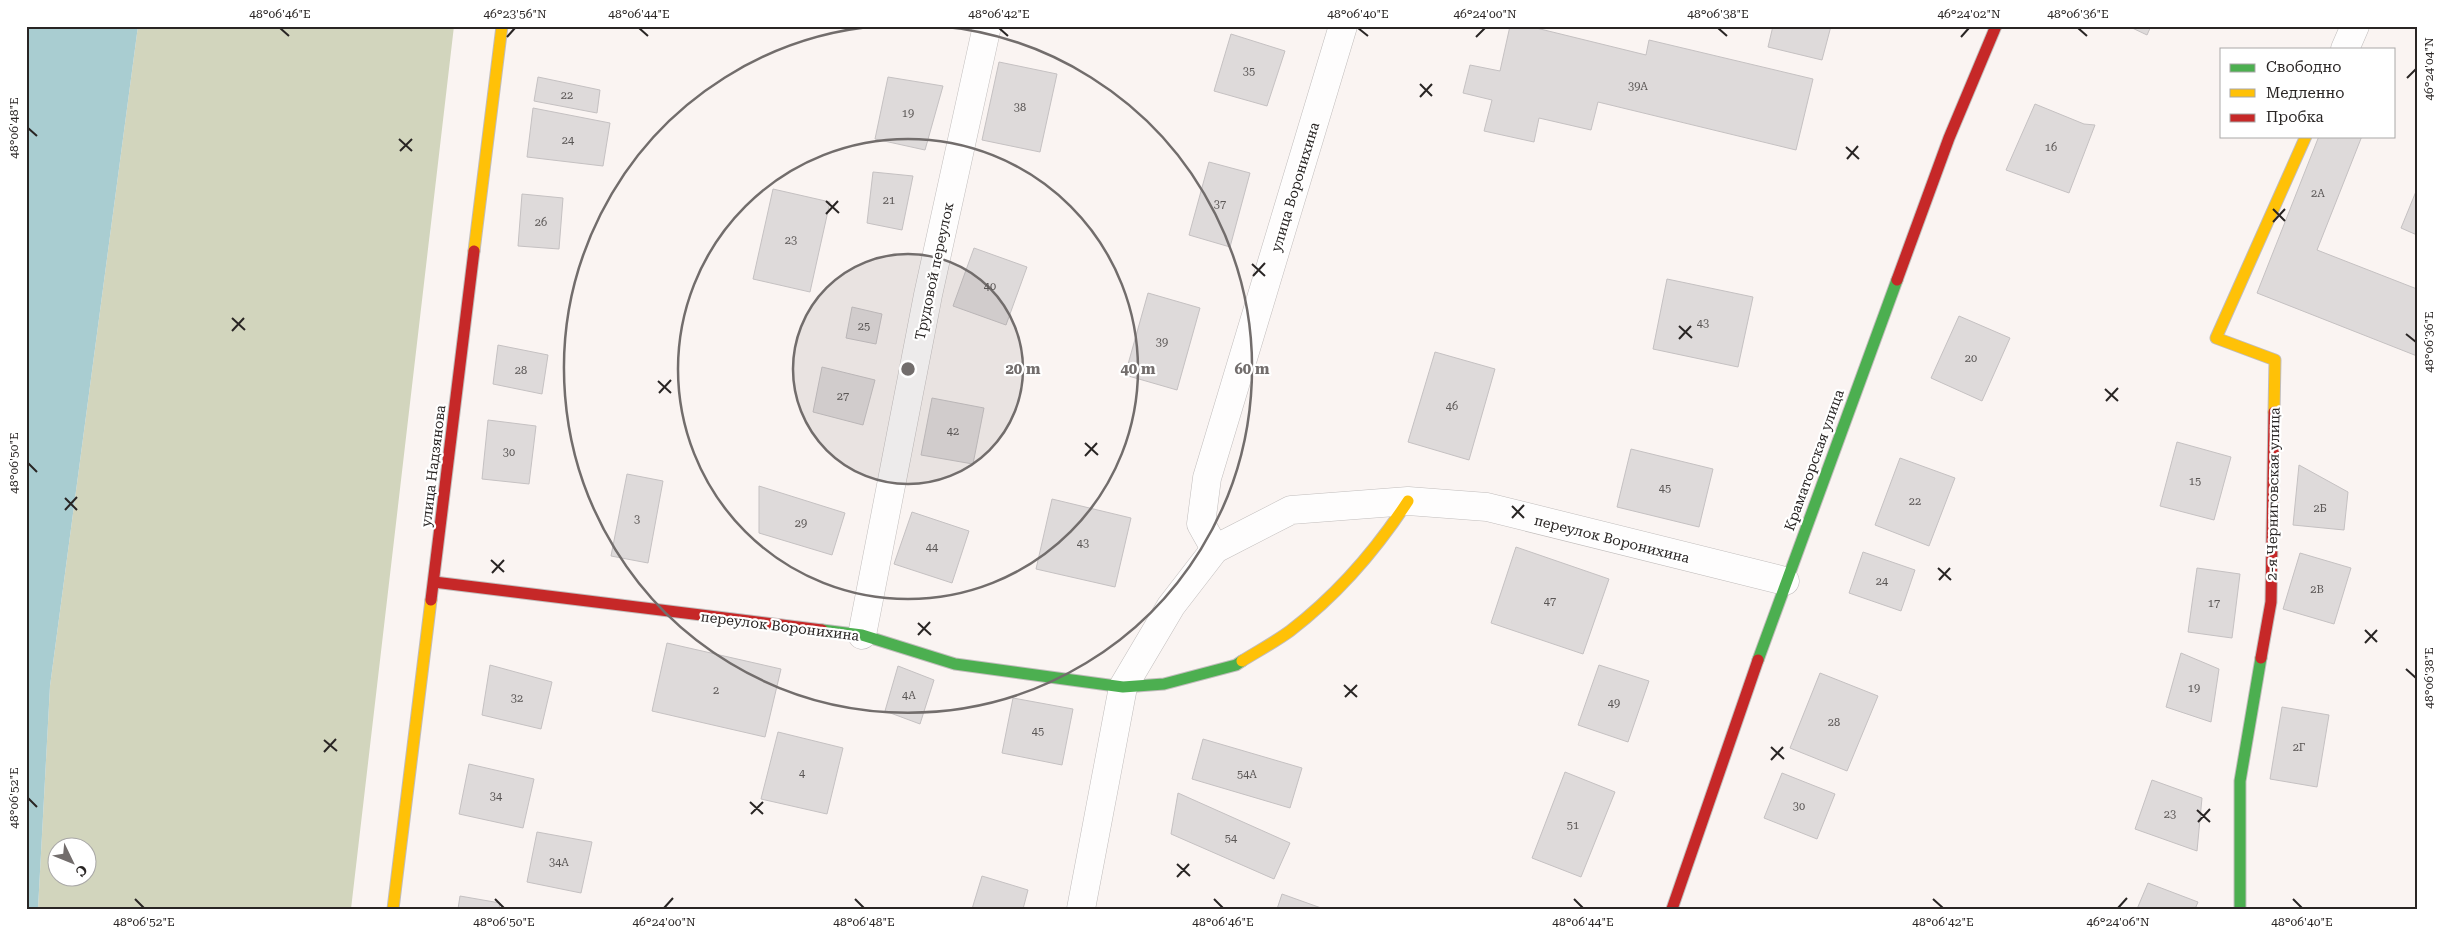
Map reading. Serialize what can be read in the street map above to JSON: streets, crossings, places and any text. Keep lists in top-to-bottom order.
{
  "streets": {
    "street": [
      "улица Воронихина",
      "Трудовой переулок",
      "Краматорская улица",
      "улица Надзянова",
      "2-я Черниговская улица",
      "переулок Воронихина"
    ]
  },
  "crossings": [
    ["улица Воронихина", "переулок Воронихина"],
    ["Трудовой переулок", "переулок Воронихина"],
    ["Краматорская улица", "переулок Воронихина"],
    ["улица Надзянова", "переулок Воронихина"]
  ],
  "house_numbers": [
    "35",
    "39А",
    "22",
    "38",
    "19",
    "24",
    "16",
    "2А",
    "21",
    "37",
    "26",
    "23",
    "40",
    "43",
    "25",
    "39",
    "20",
    "28",
    "27",
    "46",
    "42",
    "30",
    "15",
    "45",
    "22",
    "2Б",
    "3",
    "29",
    "43",
    "44",
    "24",
    "2В",
    "47",
    "17",
    "19",
    "2",
    "4А",
    "32",
    "49",
    "28",
    "45",
    "2Г",
    "4",
    "54А",
    "34",
    "30",
    "23",
    "51",
    "54",
    "34А"
  ],
  "legend": ["Свободно", "Медленно", "Пробка"],
  "north": "bottom right",
  "coordinates": [
    "48°06'46\"E",
    "46°23'56\"N",
    "48°06'44\"E",
    "48°06'42\"E",
    "48°06'40\"E",
    "46°24'00\"N",
    "48°06'38\"E",
    "46°24'02\"N",
    "48°06'36\"E",
    "46°24'04\"N",
    "48°06'48\"E",
    "48°06'50\"E",
    "48°06'52\"E",
    "46°24'06\"N"
  ],
  "rings": ["20 m", "40 m", "60 m"]
}
